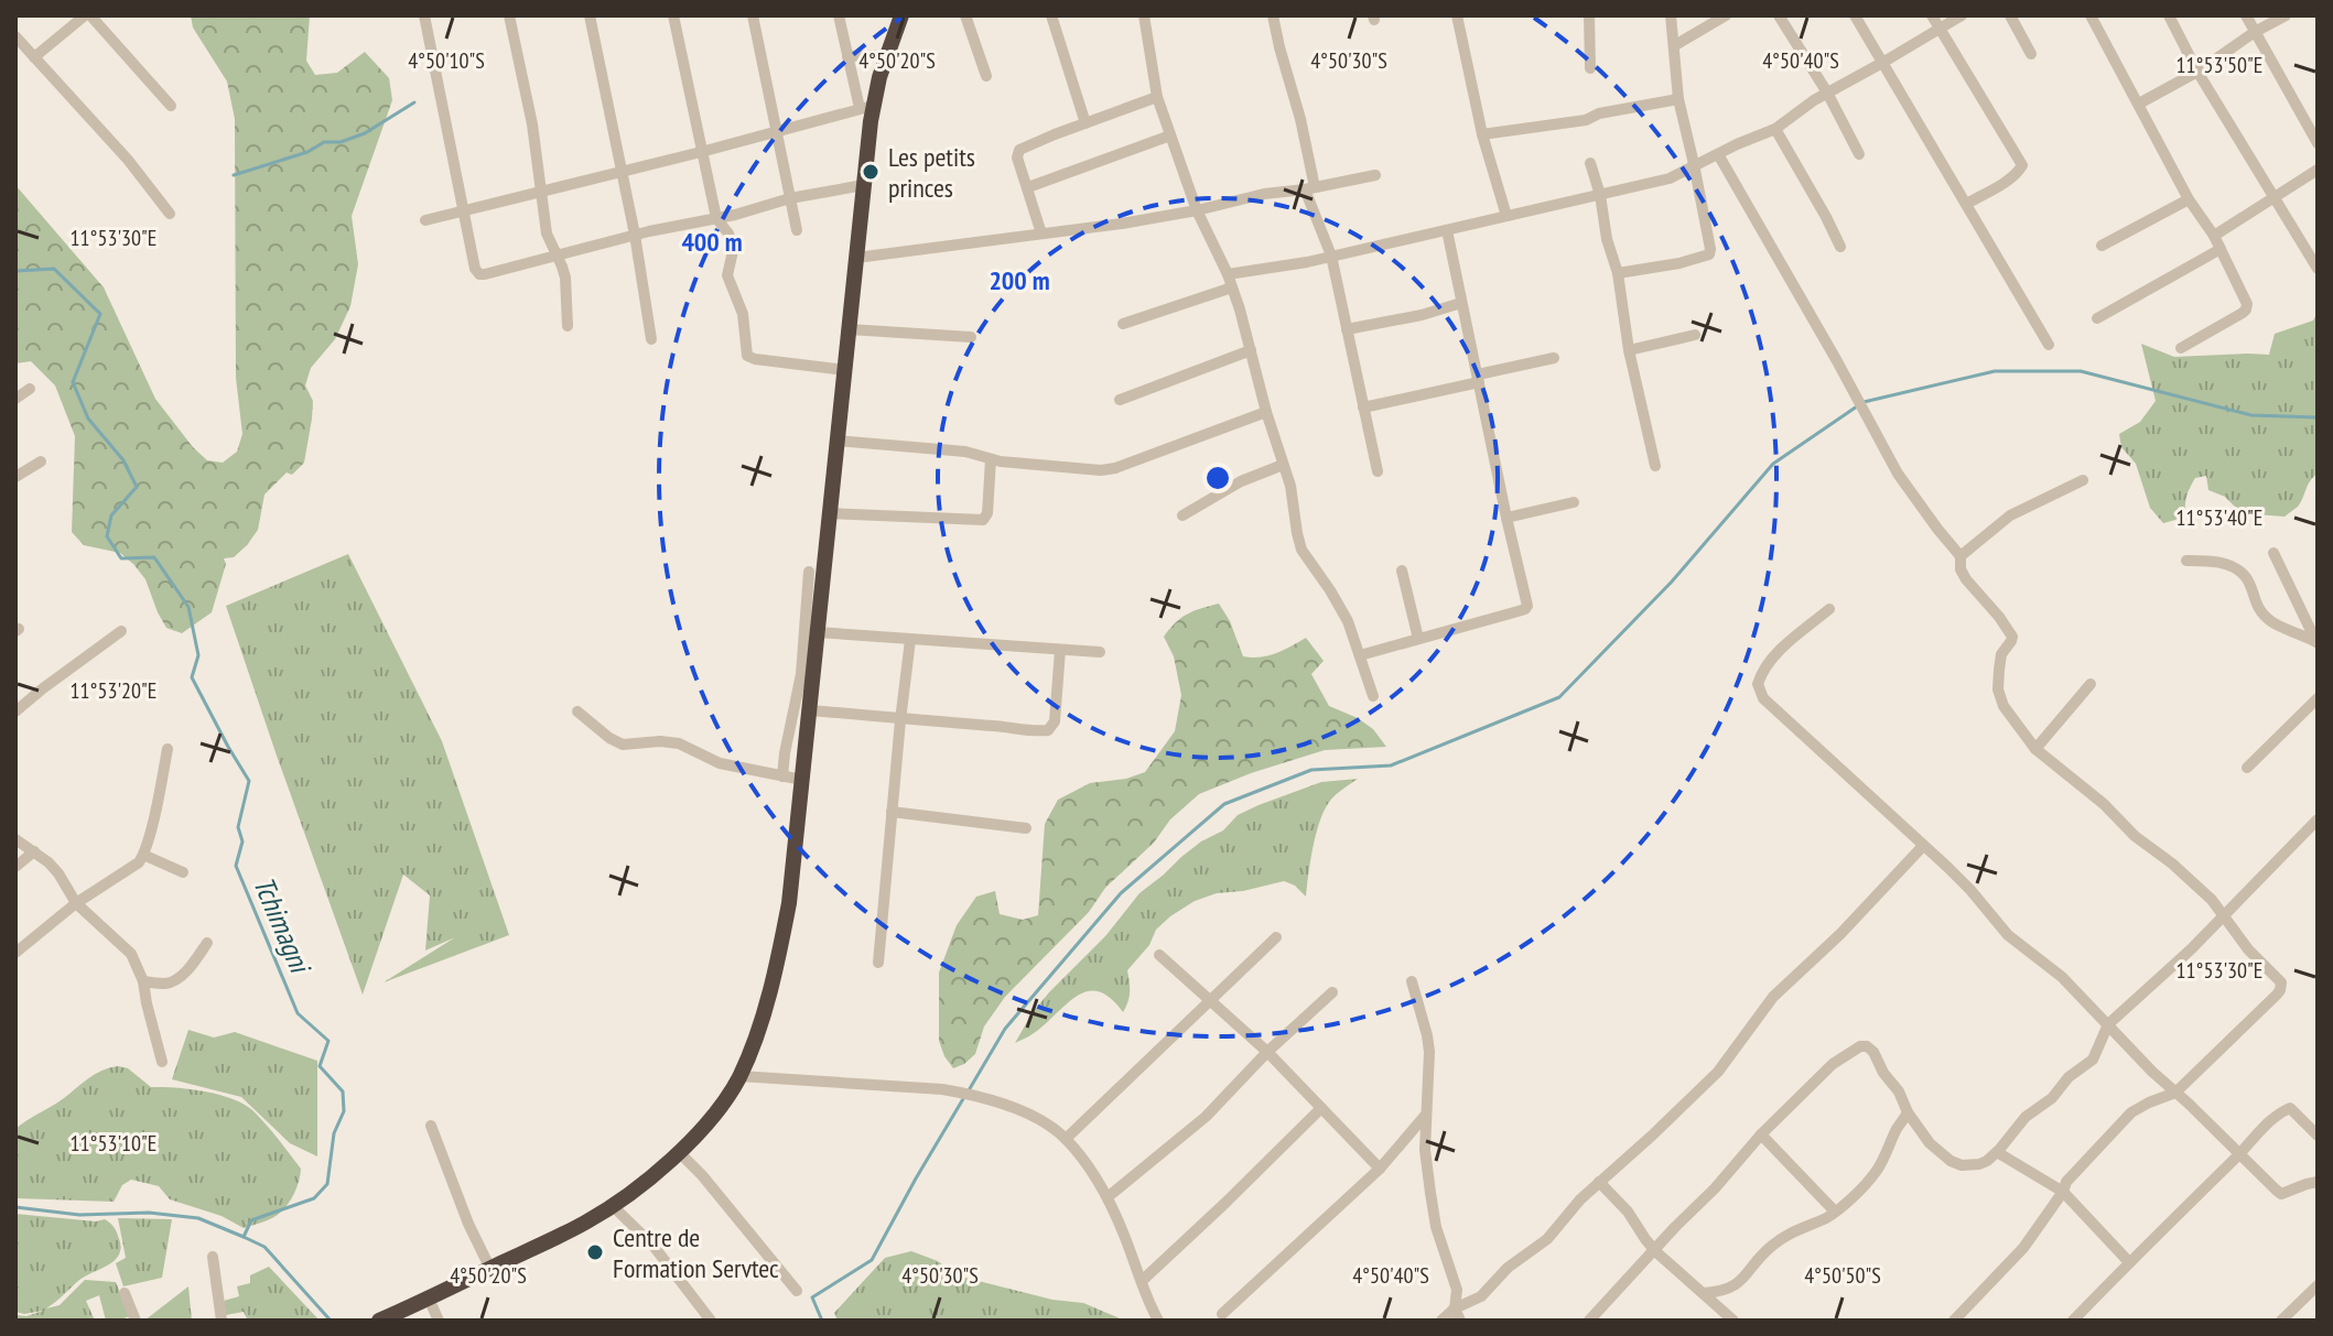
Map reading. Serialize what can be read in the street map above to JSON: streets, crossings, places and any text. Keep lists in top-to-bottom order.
{
  "water": ["Tchimagni"],
  "places": ["Les petits princes", "Centre de Formation Servtec"],
  "coordinates": [
    "4°50'10\"S",
    "4°50'20\"S",
    "4°50'30\"S",
    "4°50'40\"S",
    "11°53'50\"E",
    "11°53'30\"E",
    "11°53'40\"E",
    "11°53'20\"E",
    "11°53'10\"E",
    "4°50'50\"S"
  ],
  "rings": ["400 m", "200 m"]
}
